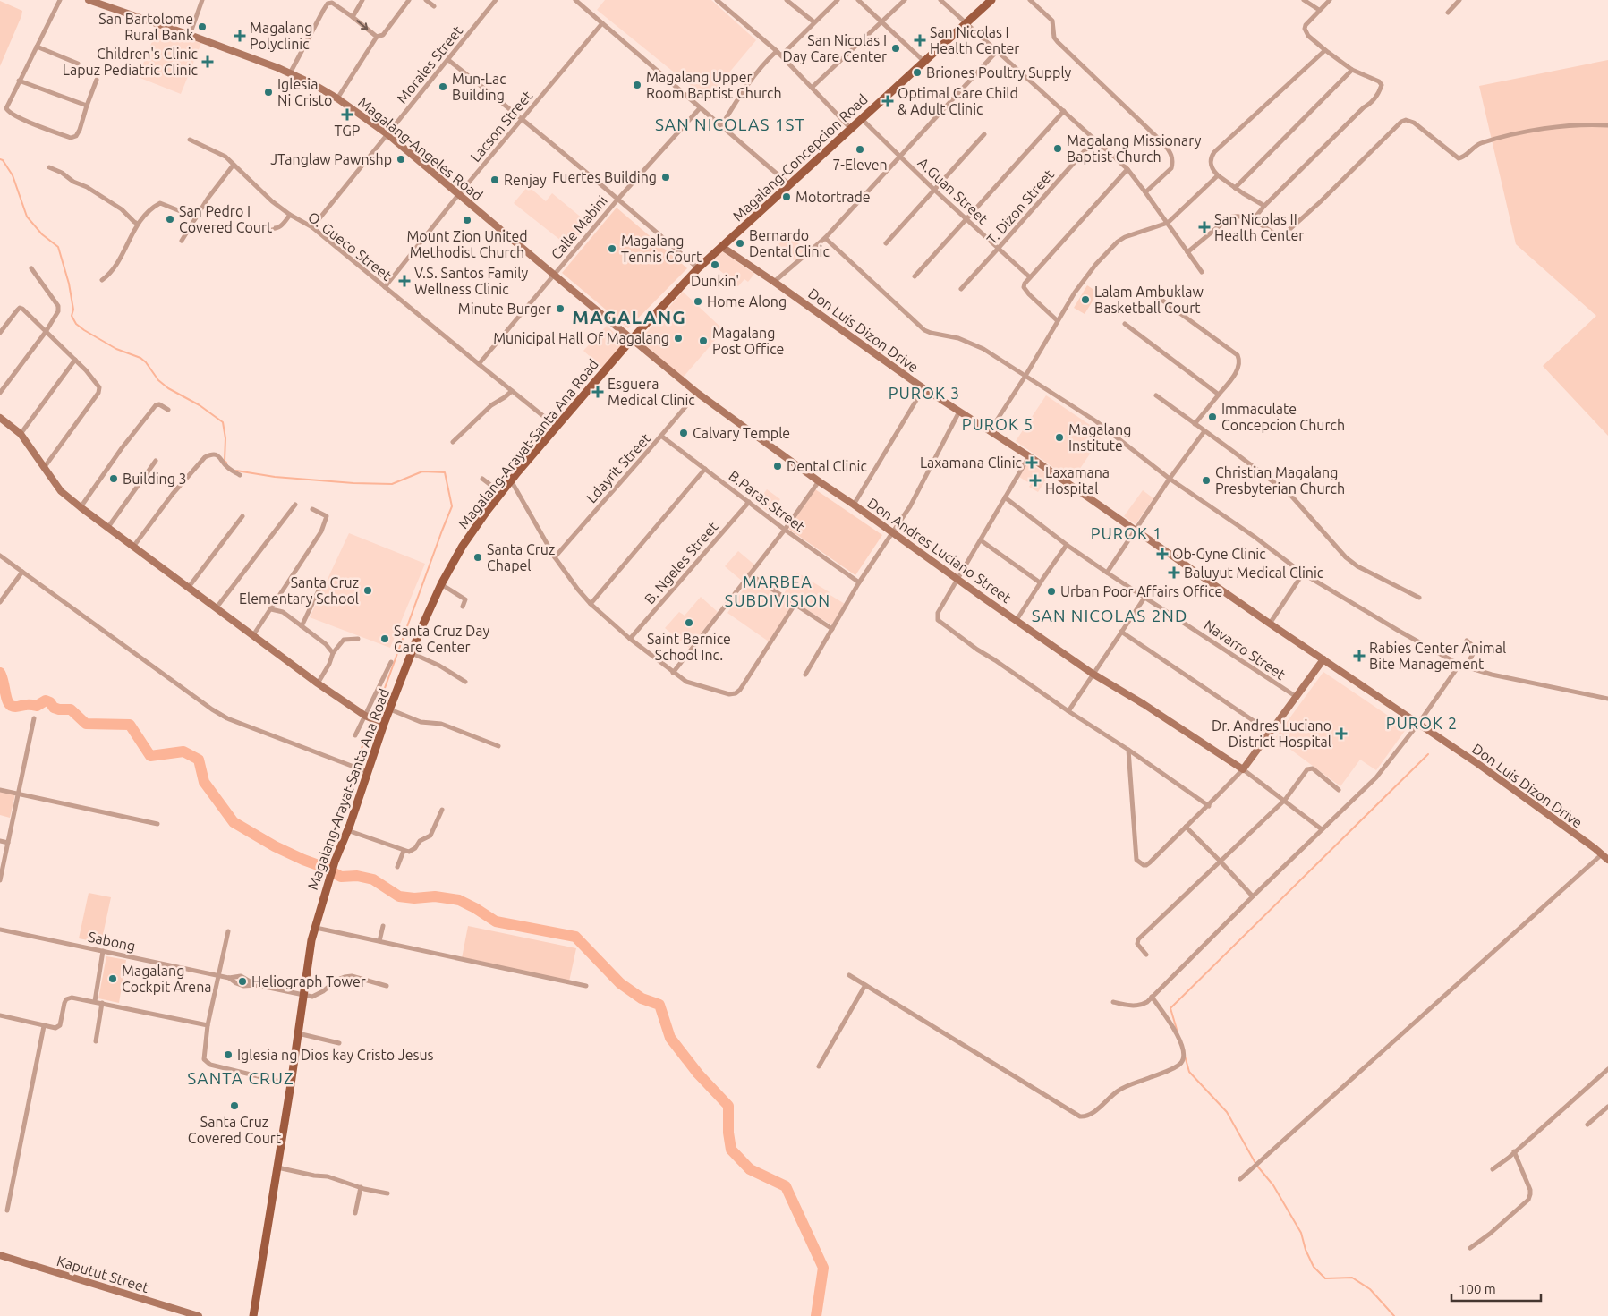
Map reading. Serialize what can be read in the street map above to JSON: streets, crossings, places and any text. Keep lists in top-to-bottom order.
{
  "streets": {
    "main road": ["Magalang-Concepcion Road", "Magalang-Arayat-Santa Ana Road"],
    "street": [
      "Morales Street",
      "Lacson Street",
      "Magalang-Angeles Road",
      "A.Guan Street",
      "T. Dizon Street",
      "Calle Mabini",
      "O. Gueco Street",
      "Don Luis Dizon Drive",
      "Ldayrit Street",
      "B.Paras Street",
      "Don Andres Luciano Street",
      "B. Ngeles Street",
      "Navarro Street",
      "Sabong",
      "Kaputut Street"
    ]
  },
  "crossings": [
    ["Morales Street", "Magalang-Angeles Road"],
    ["Morales Street", "O. Gueco Street"],
    ["Lacson Street", "Magalang-Angeles Road"],
    ["Lacson Street", "O. Gueco Street"],
    ["Magalang-Angeles Road", "Magalang-Concepcion Road"],
    ["Magalang-Angeles Road", "Calle Mabini"],
    ["Magalang-Angeles Road", "Magalang-Arayat-Santa Ana Road"],
    ["Magalang-Angeles Road", "Don Andres Luciano Street"],
    ["Magalang-Concepcion Road", "A.Guan Street"],
    ["Magalang-Concepcion Road", "Don Luis Dizon Drive"],
    ["Magalang-Concepcion Road", "Magalang-Arayat-Santa Ana Road"],
    ["Magalang-Concepcion Road", "Don Andres Luciano Street"],
    ["A.Guan Street", "T. Dizon Street"],
    ["Calle Mabini", "O. Gueco Street"],
    ["O. Gueco Street", "Magalang-Arayat-Santa Ana Road"],
    ["Magalang-Arayat-Santa Ana Road", "Don Andres Luciano Street"],
    ["Ldayrit Street", "B.Paras Street"],
    ["Ldayrit Street", "Don Andres Luciano Street"],
    ["B.Paras Street", "B. Ngeles Street"]
  ],
  "districts": [
    "SAN NICOLAS 1ST",
    "MAGALANG",
    "PUROK 3",
    "PUROK 5",
    "PUROK 1",
    "MARBEA SUBDIVISION",
    "SAN NICOLAS 2ND",
    "PUROK 2",
    "SANTA CRUZ"
  ],
  "places": {
    "other": [
      "San Bartolome Rural Bank",
      "San Nicolas I Day Care Center",
      "Briones Poultry Supply",
      "Magalang Upper Room Baptist Church",
      "Mun-Lac Building",
      "Iglesia Ni Cristo",
      "Magalang Missionary Baptist Church",
      "7-Eleven",
      "JTanglaw Pawnshp",
      "Fuertes Building",
      "Renjay",
      "Motortrade",
      "San Pedro I Covered Court",
      "Mount Zion United Methodist Church",
      "Bernardo Dental Clinic",
      "Magalang Tennis Court",
      "Dunkin'",
      "Lalam Ambuklaw Basketball Court",
      "Home Along",
      "Minute Burger",
      "Municipal Hall Of Magalang",
      "Magalang Post Office",
      "Immaculate Concepcion Church",
      "Calvary Temple",
      "Magalang Institute",
      "Dental Clinic",
      "Building 3",
      "Christian Magalang Presbyterian Church",
      "Santa Cruz Chapel",
      "Santa Cruz Elementary School",
      "Urban Poor Affairs Office",
      "Saint Bernice School Inc.",
      "Santa Cruz Day Care Center",
      "Magalang Cockpit Arena",
      "Heliograph Tower",
      "Iglesia ng Dios kay Cristo Jesus",
      "Santa Cruz Covered Court"
    ],
    "health": [
      "Magalang Polyclinic",
      "San Nicolas I Health Center",
      "Children's Clinic Lapuz Pediatric Clinic",
      "Optimal Care Child & Adult Clinic",
      "TGP",
      "San Nicolas II Health Center",
      "V.S. Santos Family Wellness Clinic",
      "Esguera Medical Clinic",
      "Laxamana Clinic",
      "Laxamana Hospital",
      "Ob-Gyne Clinic",
      "Baluyut Medical Clinic",
      "Rabies Center Animal Bite Management",
      "Dr. Andres Luciano District Hospital"
    ]
  },
  "scale_bar": "100 m"
}
